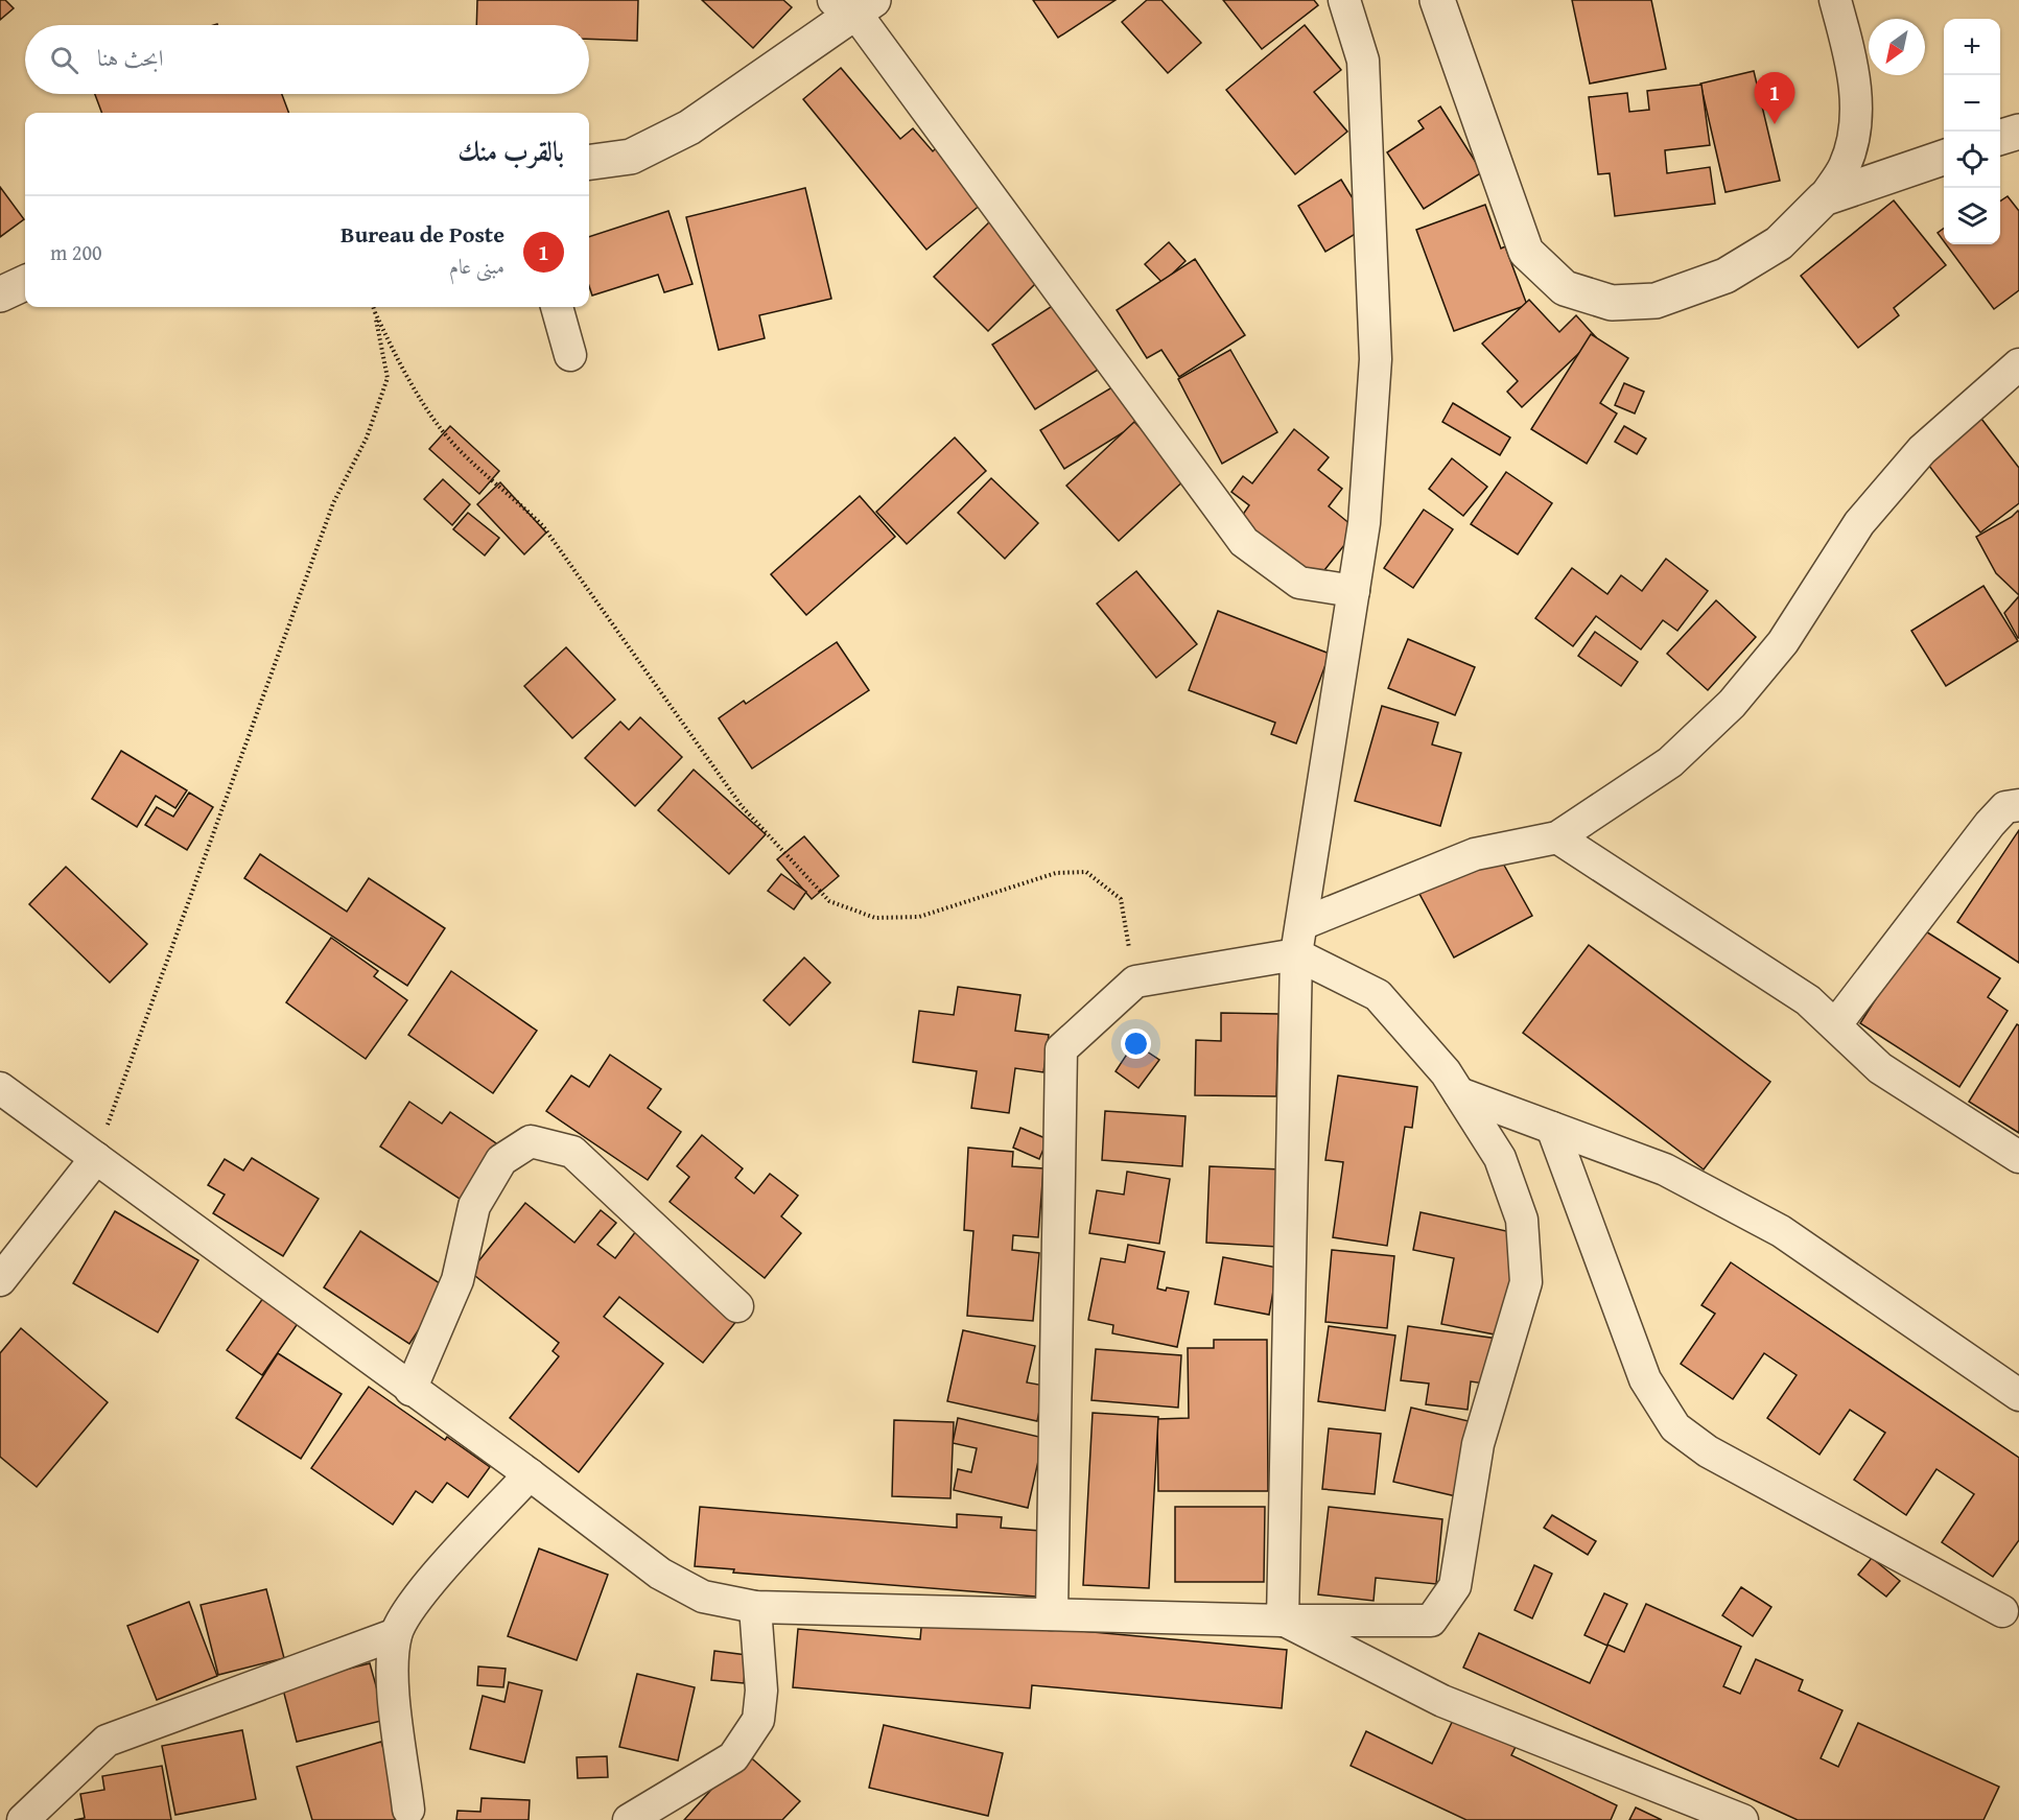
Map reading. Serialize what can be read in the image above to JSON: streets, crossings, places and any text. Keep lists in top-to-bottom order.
{
  "north": "bottom left",
  "page": {
    "map_buttons": ["+", "−"],
    "search": "ابحث هنا",
    "pins": "1",
    "heading": "بالقرب منك",
    "list": [
      {
        "mark": "1",
        "name": "Bureau de Poste",
        "note": "مبنى عام",
        "value": "200 m"
      }
    ]
  }
}
